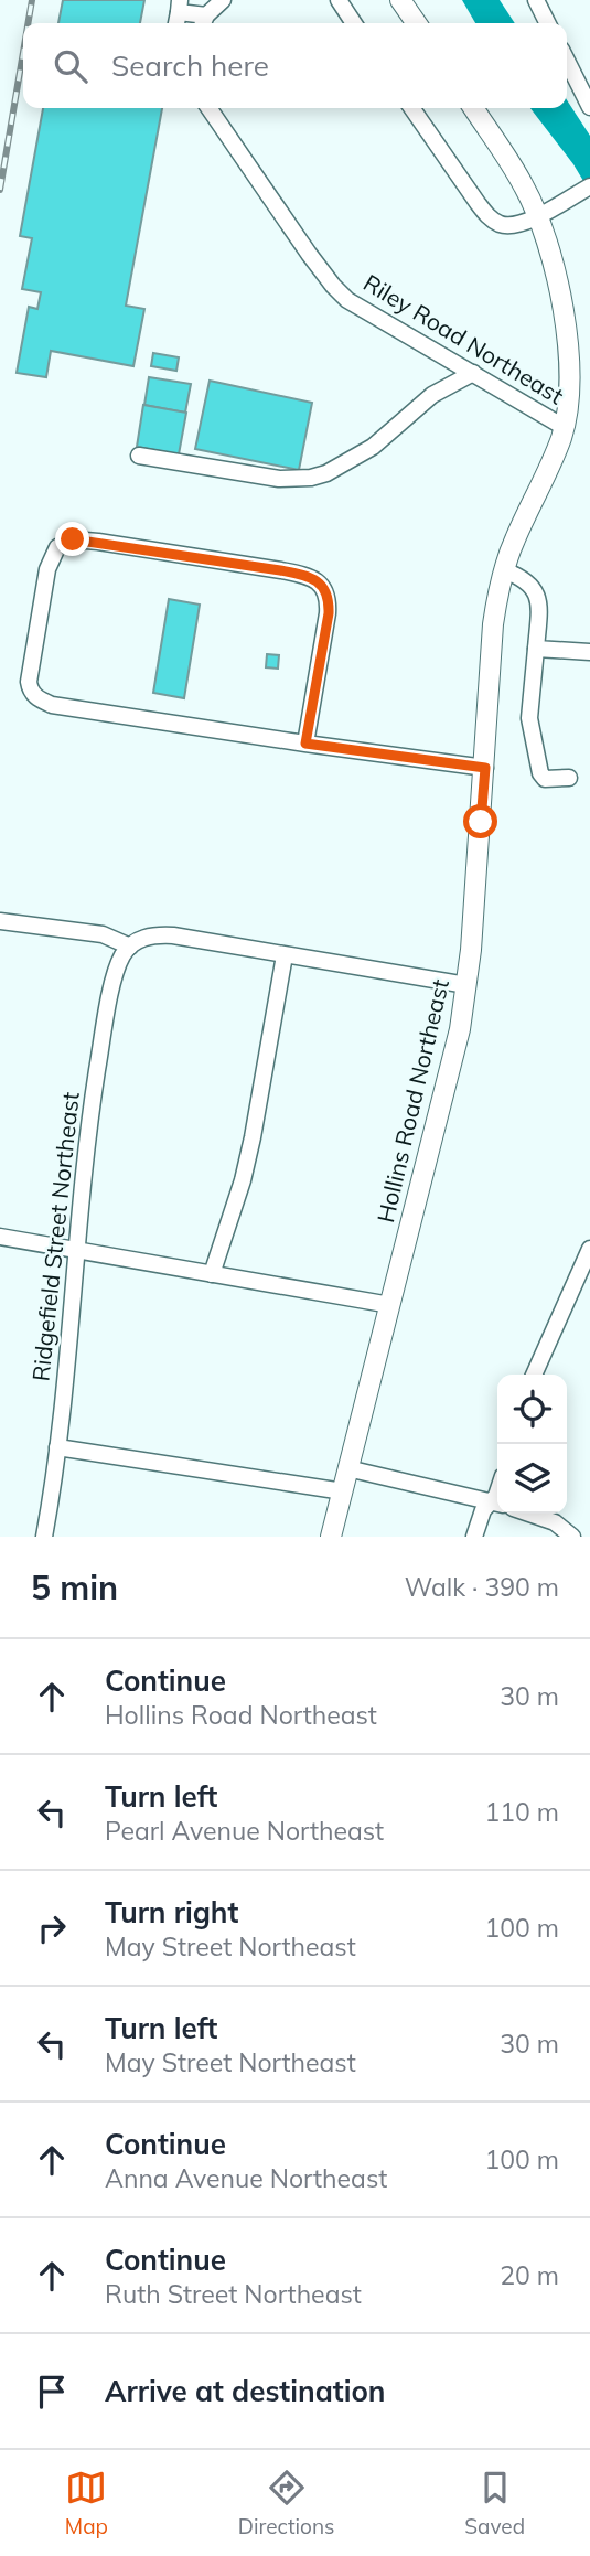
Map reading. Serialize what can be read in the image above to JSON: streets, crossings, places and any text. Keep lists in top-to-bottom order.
{
  "streets": {
    "main road": ["Hollins Road Northeast"],
    "street": ["Riley Road Northeast", "Ridgefield Street Northeast"]
  },
  "crossings": [
    ["Riley Road Northeast", "Hollins Road Northeast"]
  ],
  "page": {
    "search": "Search here",
    "heading": ["5 min", "Walk · 390 m"],
    "list": [
      ["Continue", "Hollins Road Northeast", "30 m"],
      ["Turn left", "Pearl Avenue Northeast", "110 m"],
      ["Turn right", "May Street Northeast", "100 m"],
      ["Turn left", "May Street Northeast", "30 m"],
      ["Continue", "Anna Avenue Northeast", "100 m"],
      ["Continue", "Ruth Street Northeast", "20 m"],
      "Arrive at destination"
    ],
    "nav": ["Map", "Directions", "Saved"]
  }
}
